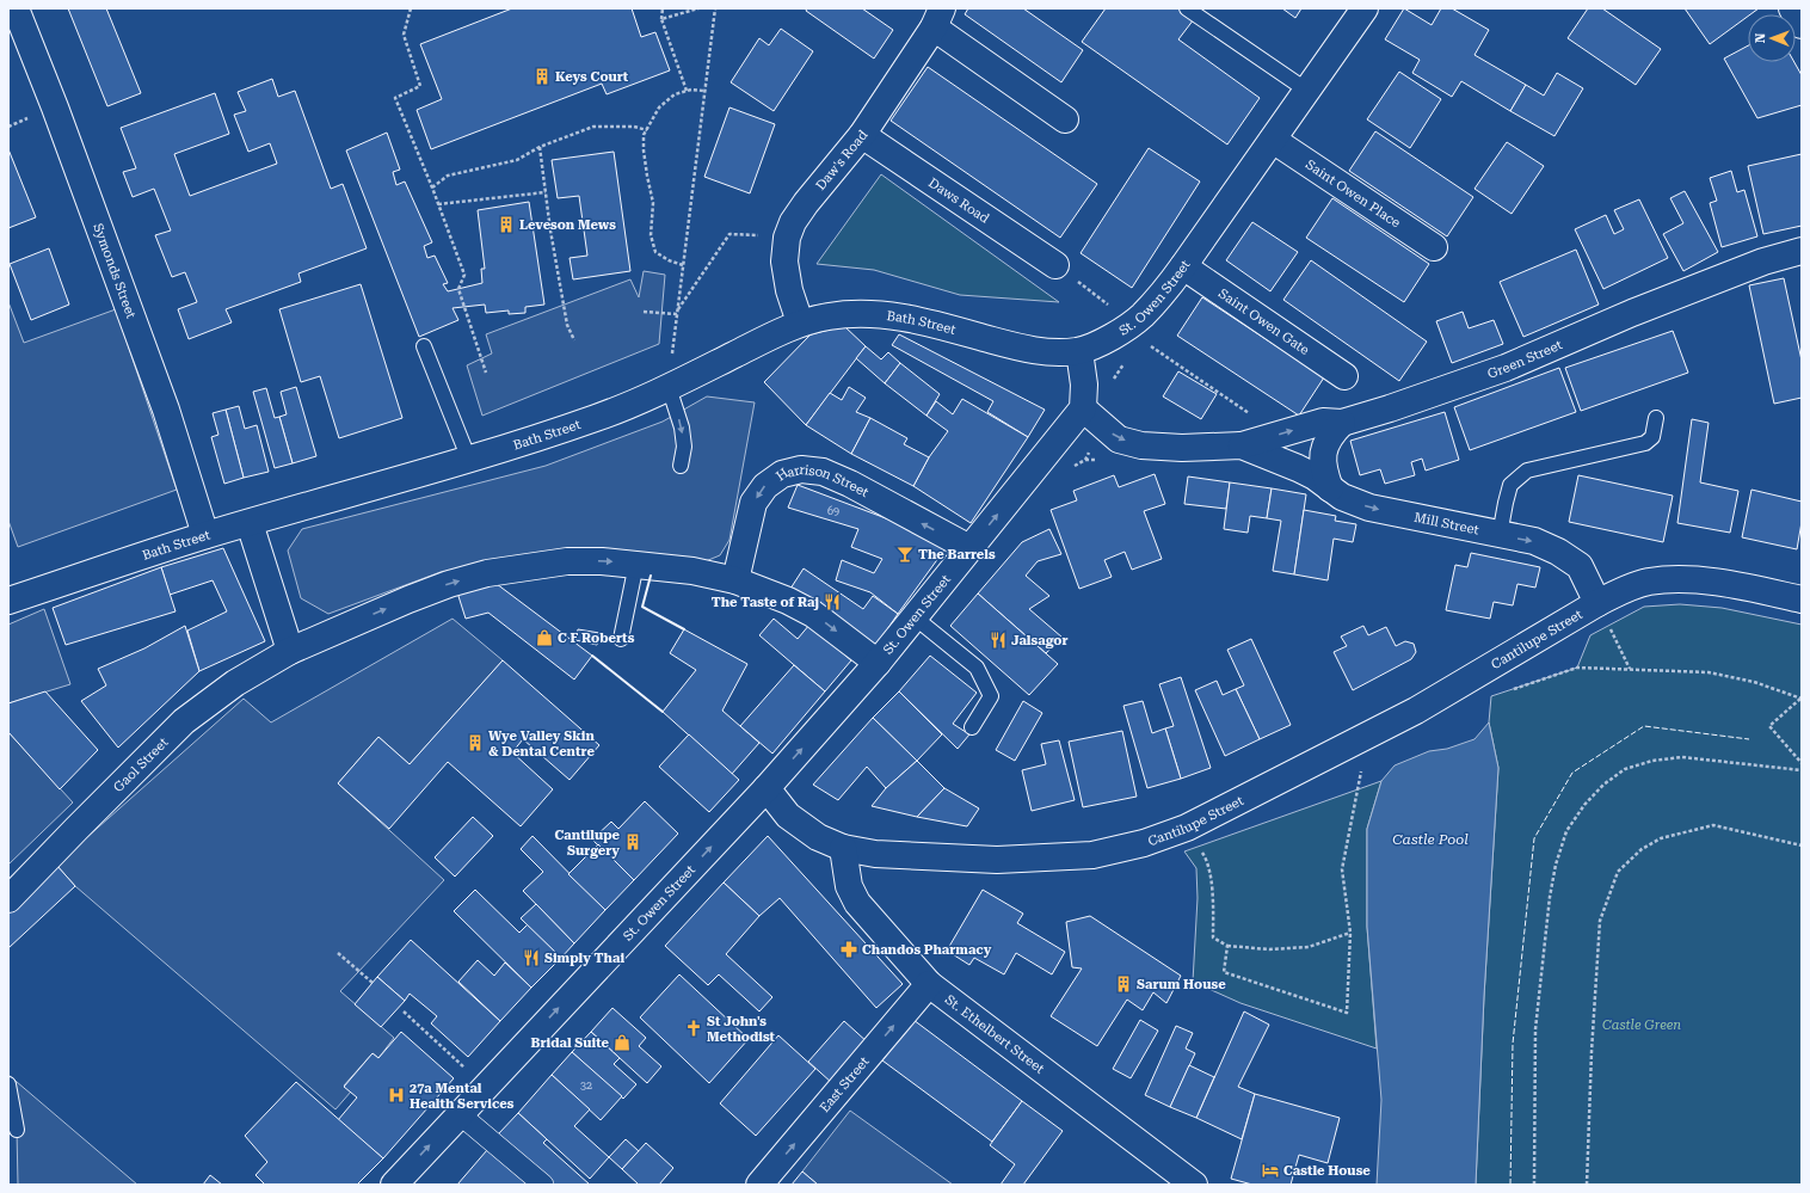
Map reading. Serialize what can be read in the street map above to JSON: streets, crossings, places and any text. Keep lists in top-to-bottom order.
{
  "streets": {
    "main road": [
      "Daw's Road",
      "Saint Owen Place",
      "Daws Road",
      "Symonds Street",
      "St. Owen Street",
      "Saint Owen Gate",
      "Bath Street",
      "Green Street",
      "Harrison Street",
      "Mill Street",
      "Cantilupe Street",
      "Gaol Street",
      "St. Ethelbert Street",
      "East Street"
    ]
  },
  "crossings": [
    ["Daw's Road", "Daws Road"],
    ["Daw's Road", "Bath Street"],
    ["Saint Owen Place", "St. Owen Street"],
    ["Symonds Street", "Bath Street"],
    ["St. Owen Street", "Saint Owen Gate"],
    ["St. Owen Street", "Bath Street"],
    ["St. Owen Street", "Harrison Street"],
    ["St. Owen Street", "Mill Street"],
    ["St. Owen Street", "Cantilupe Street"],
    ["St. Owen Street", "Gaol Street"],
    ["Green Street", "Mill Street"],
    ["Harrison Street", "Gaol Street"],
    ["Mill Street", "Cantilupe Street"],
    ["Cantilupe Street", "St. Ethelbert Street"],
    ["St. Ethelbert Street", "East Street"]
  ],
  "one_way": [
    "St. Owen Street",
    "Mill Street",
    "Gaol Street",
    "East Street"
  ],
  "water": ["Castle Pool"],
  "parks": ["Castle Green"],
  "places": {
    "building": [
      "Keys Court",
      "Leveson Mews",
      "Wye Valley Skin & Dental Centre",
      "Cantilupe Surgery",
      "Sarum House"
    ],
    "bar": ["The Barrels"],
    "restaurant": ["The Taste of Raj", "Jalsagor", "Simply Thai"],
    "shop": ["C F Roberts", "Bridal Suite"],
    "pharmacy": ["Chandos Pharmacy"],
    "church": ["St John's Methodist"],
    "hospital": ["27a Mental Health Services"],
    "hotel": ["Castle House"]
  },
  "house_numbers": ["69", "32"],
  "north": "left"
}
